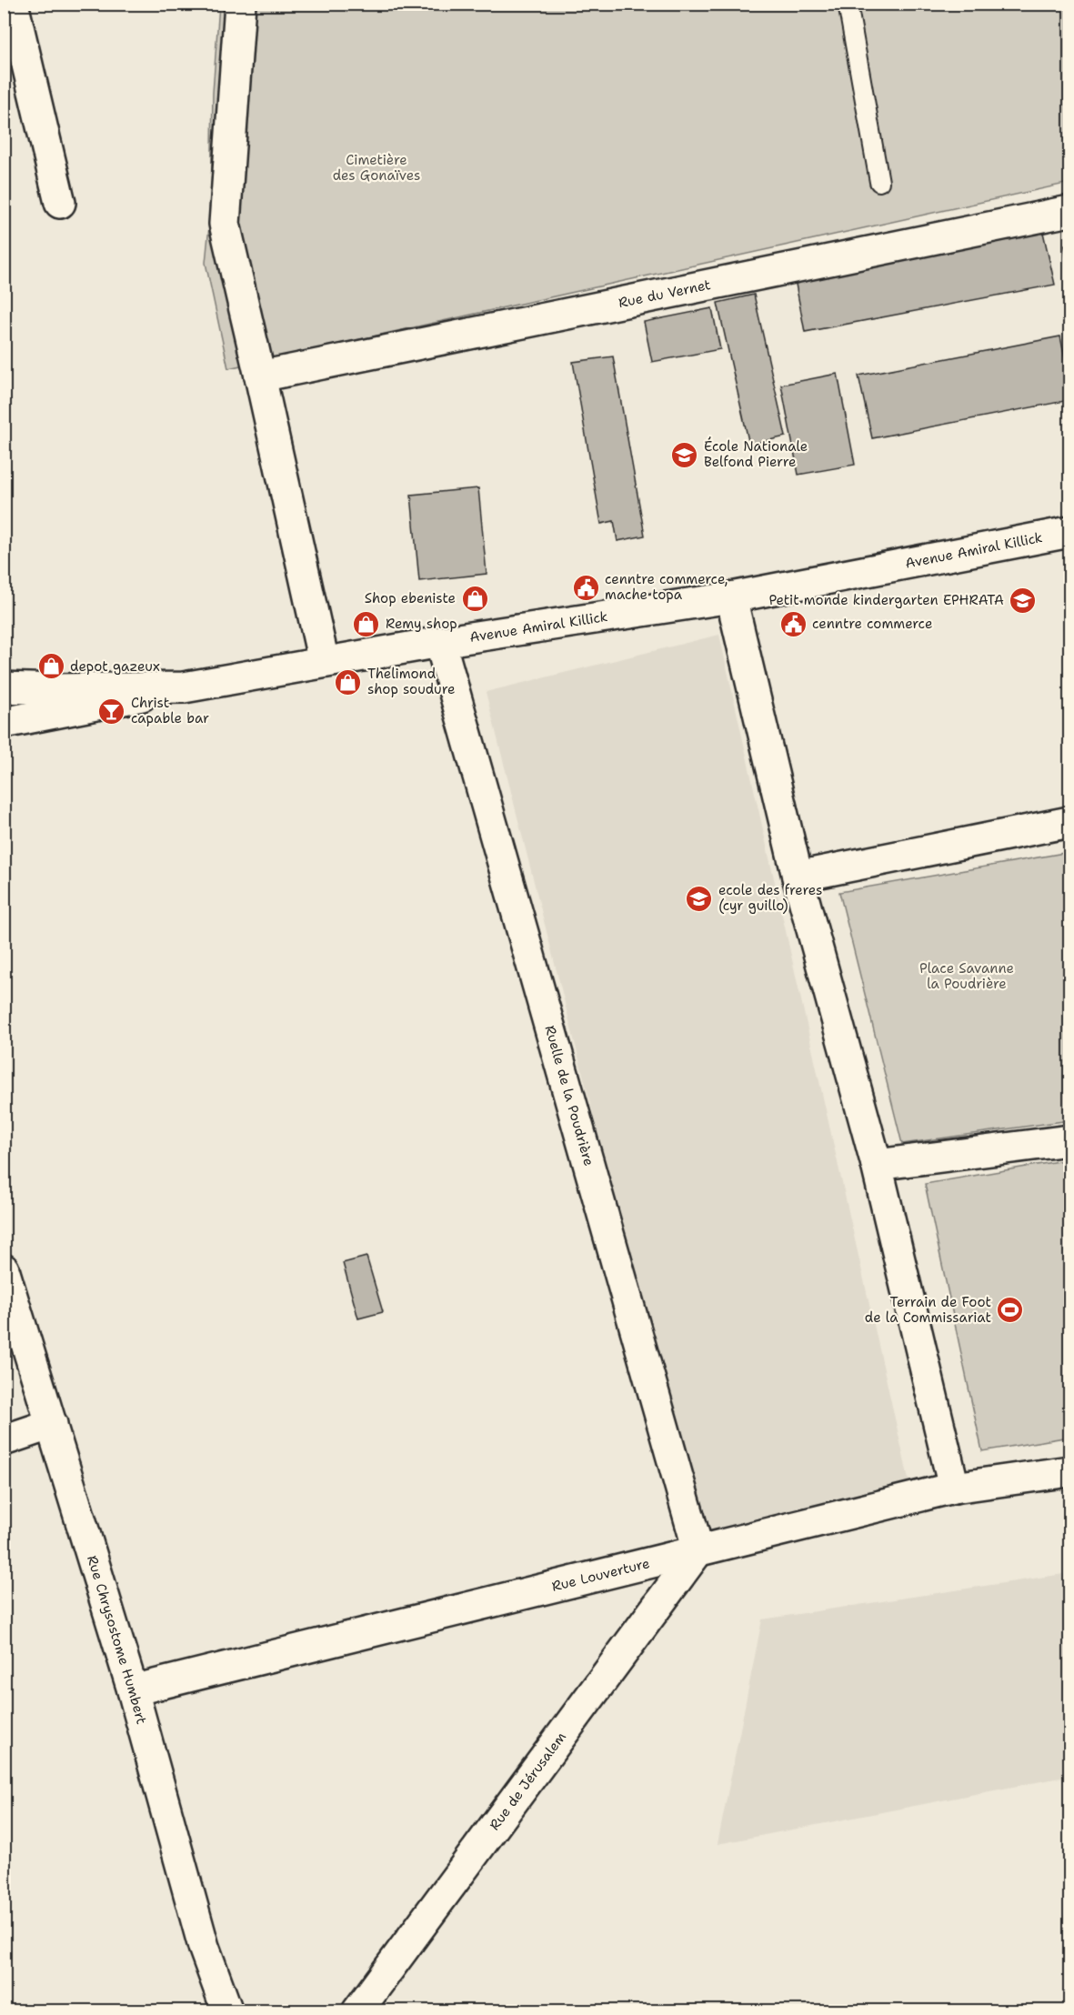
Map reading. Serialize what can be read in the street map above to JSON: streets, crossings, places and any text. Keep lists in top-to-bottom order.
{
  "streets": {
    "street": [
      "Rue du Vernet",
      "Avenue Amiral Killick",
      "Ruelle de la Poudrière",
      "Rue Louverture",
      "Rue Chrysostome Humbert",
      "Rue de Jérusalem"
    ]
  },
  "crossings": [
    ["Avenue Amiral Killick", "Ruelle de la Poudrière"],
    ["Ruelle de la Poudrière", "Rue Louverture"],
    ["Ruelle de la Poudrière", "Rue de Jérusalem"],
    ["Rue Louverture", "Rue Chrysostome Humbert"],
    ["Rue Louverture", "Rue de Jérusalem"]
  ],
  "parks": ["Cimetière des Gonaïves", "Place Savanne la Poudrière"],
  "places": {
    "school or university": ["École Nationale Belfond Pierre", "Petit monde kindergarten EPHRATA", "ecole des freres (cyr guillo)"],
    "public building": ["cenntre commerce, mache topa", "cenntre commerce"],
    "shop": [
      "Shop ebeniste",
      "Remy shop",
      "depot gazeux",
      "Thelimond shop soudure"
    ],
    "bar": ["Christ capable bar"],
    "sports": ["Terrain de Foot de la Commissariat"]
  }
}
